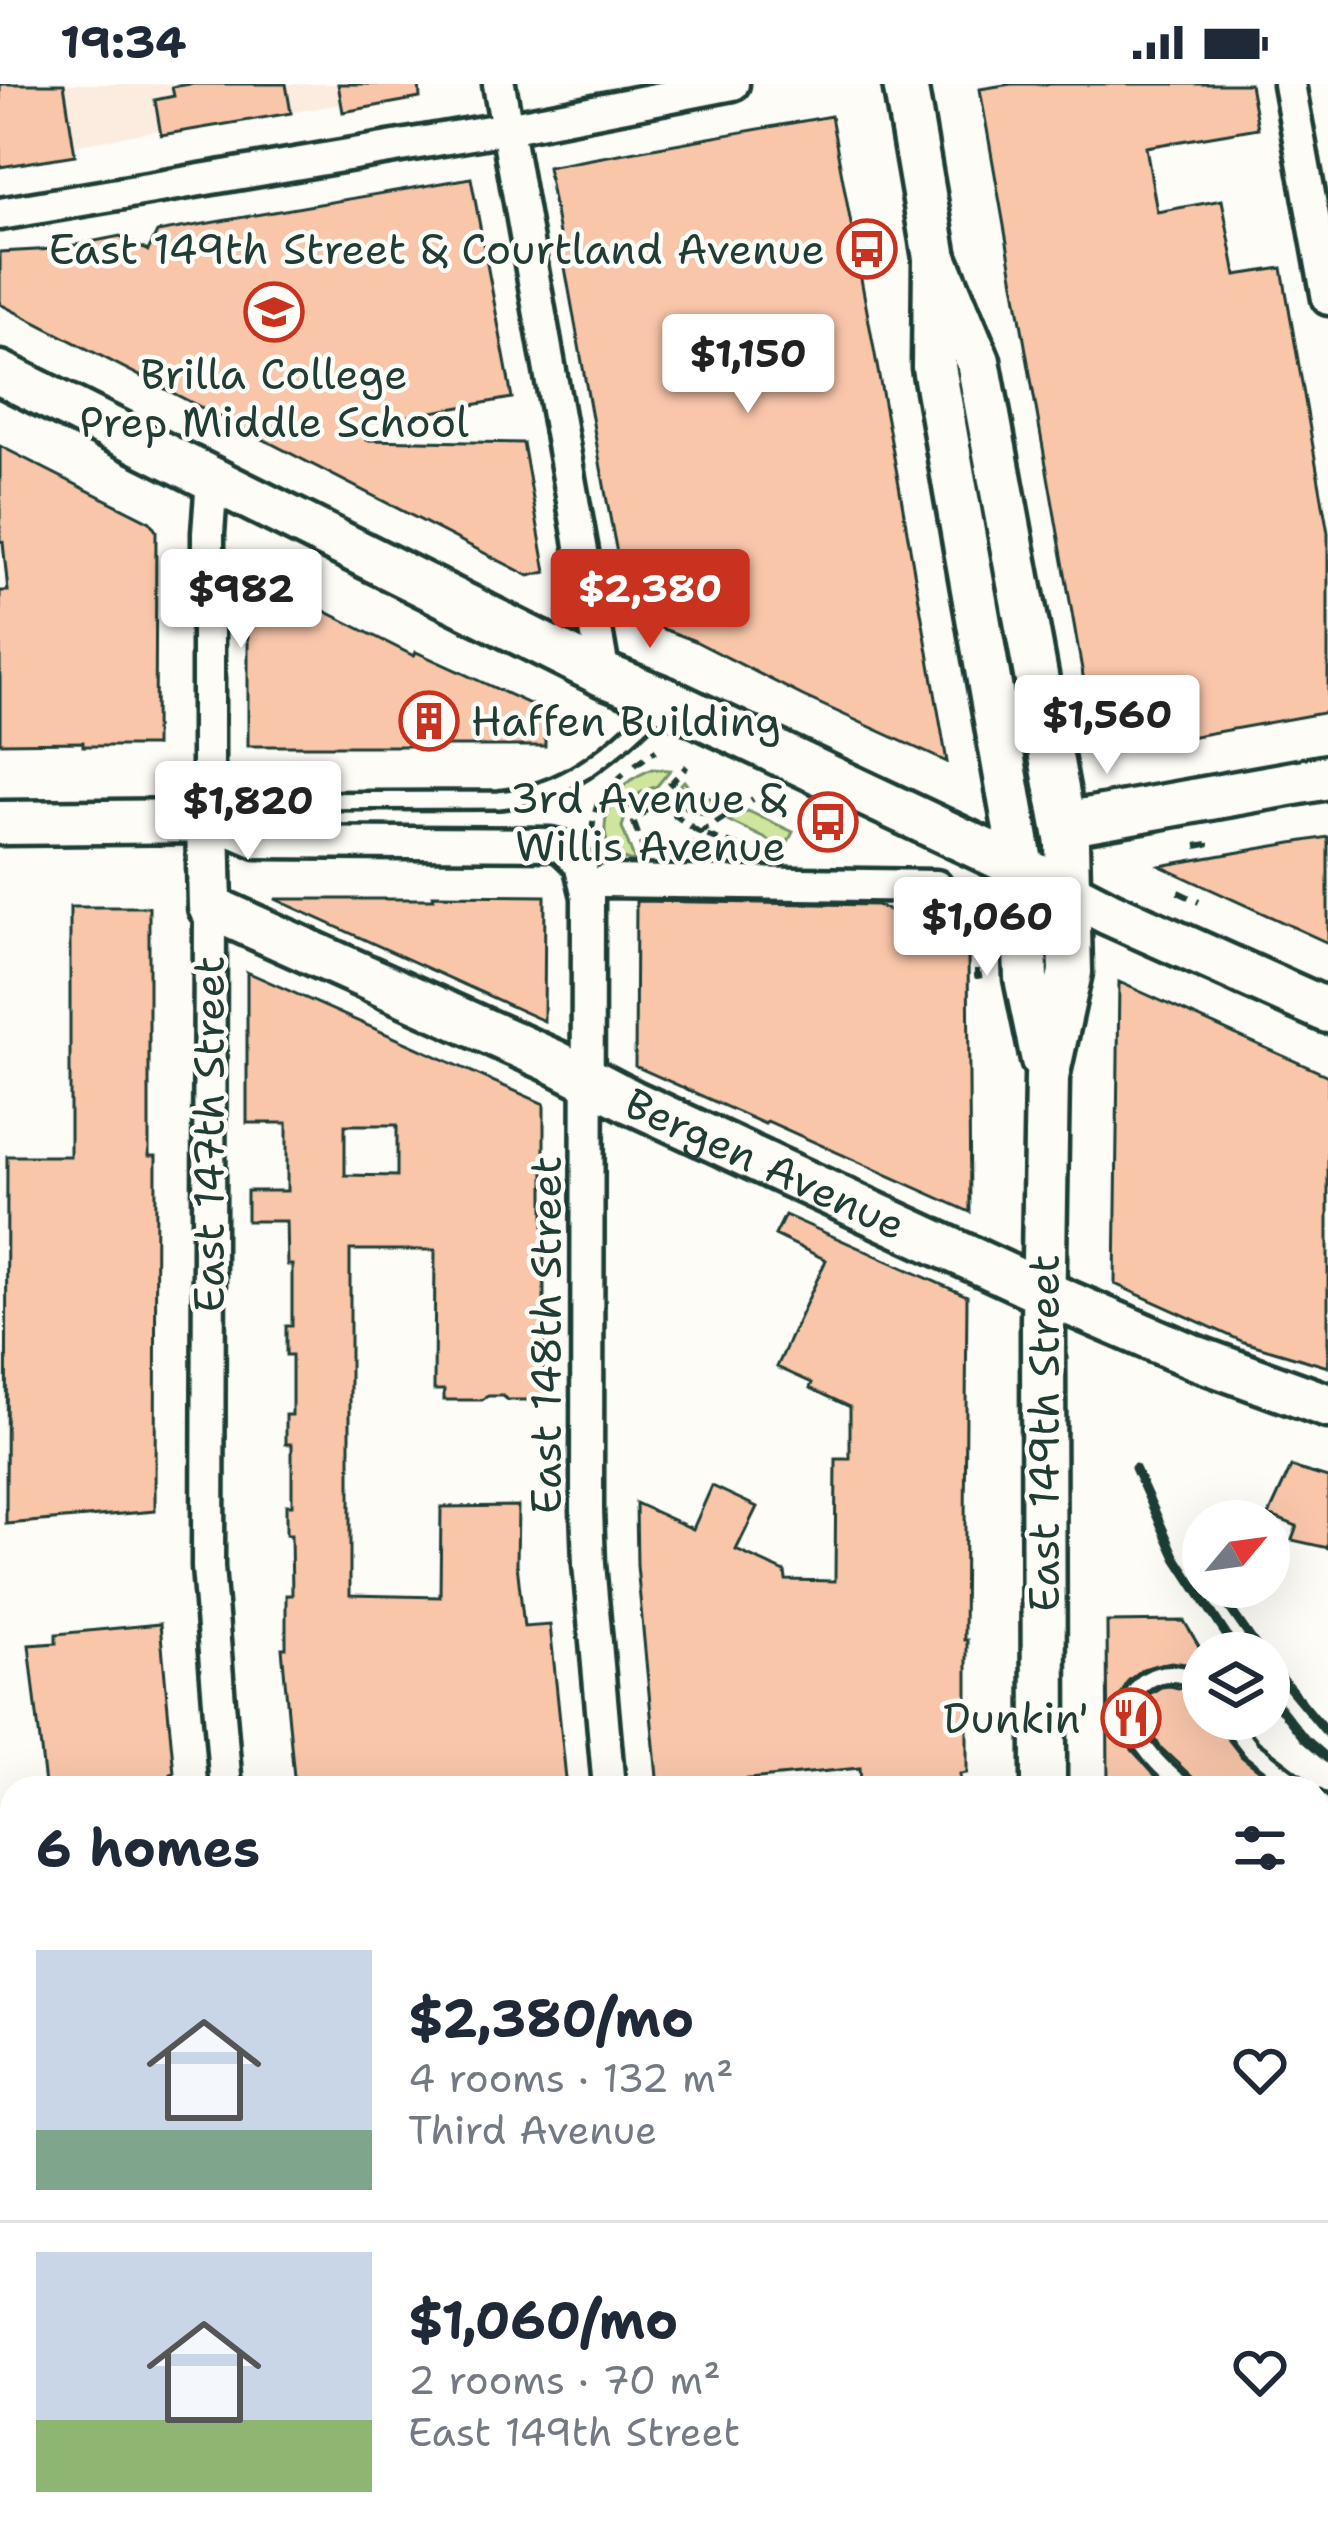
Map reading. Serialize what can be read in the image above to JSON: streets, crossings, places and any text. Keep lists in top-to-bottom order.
{
  "streets": {
    "main road": ["East 147th Street", "Bergen Avenue", "East 149th Street"],
    "street": ["East 148th Street"]
  },
  "crossings": [
    ["East 147th Street", "Bergen Avenue"],
    ["Bergen Avenue", "East 148th Street"],
    ["Bergen Avenue", "East 149th Street"]
  ],
  "places": {
    "bus stop": ["East 149th Street & Courtland Avenue", "3rd Avenue & Willis Avenue"],
    "school or university": ["Brilla College Prep Middle School"],
    "building": ["Haffen Building"],
    "restaurant": ["Dunkin'"]
  },
  "north": "top right",
  "page": {
    "status": "19:34",
    "price": [
      "$1,150",
      "$982",
      "$2,380",
      "$1,560",
      "$1,820",
      "$1,060"
    ],
    "heading": "6 homes",
    "list": [
      {
        "name": "$2,380/mo",
        "note": "4 rooms · 132 m² · Third Avenue"
      },
      {
        "name": "$1,060/mo",
        "note": "2 rooms · 70 m² · East 149th Street"
      }
    ]
  }
}
